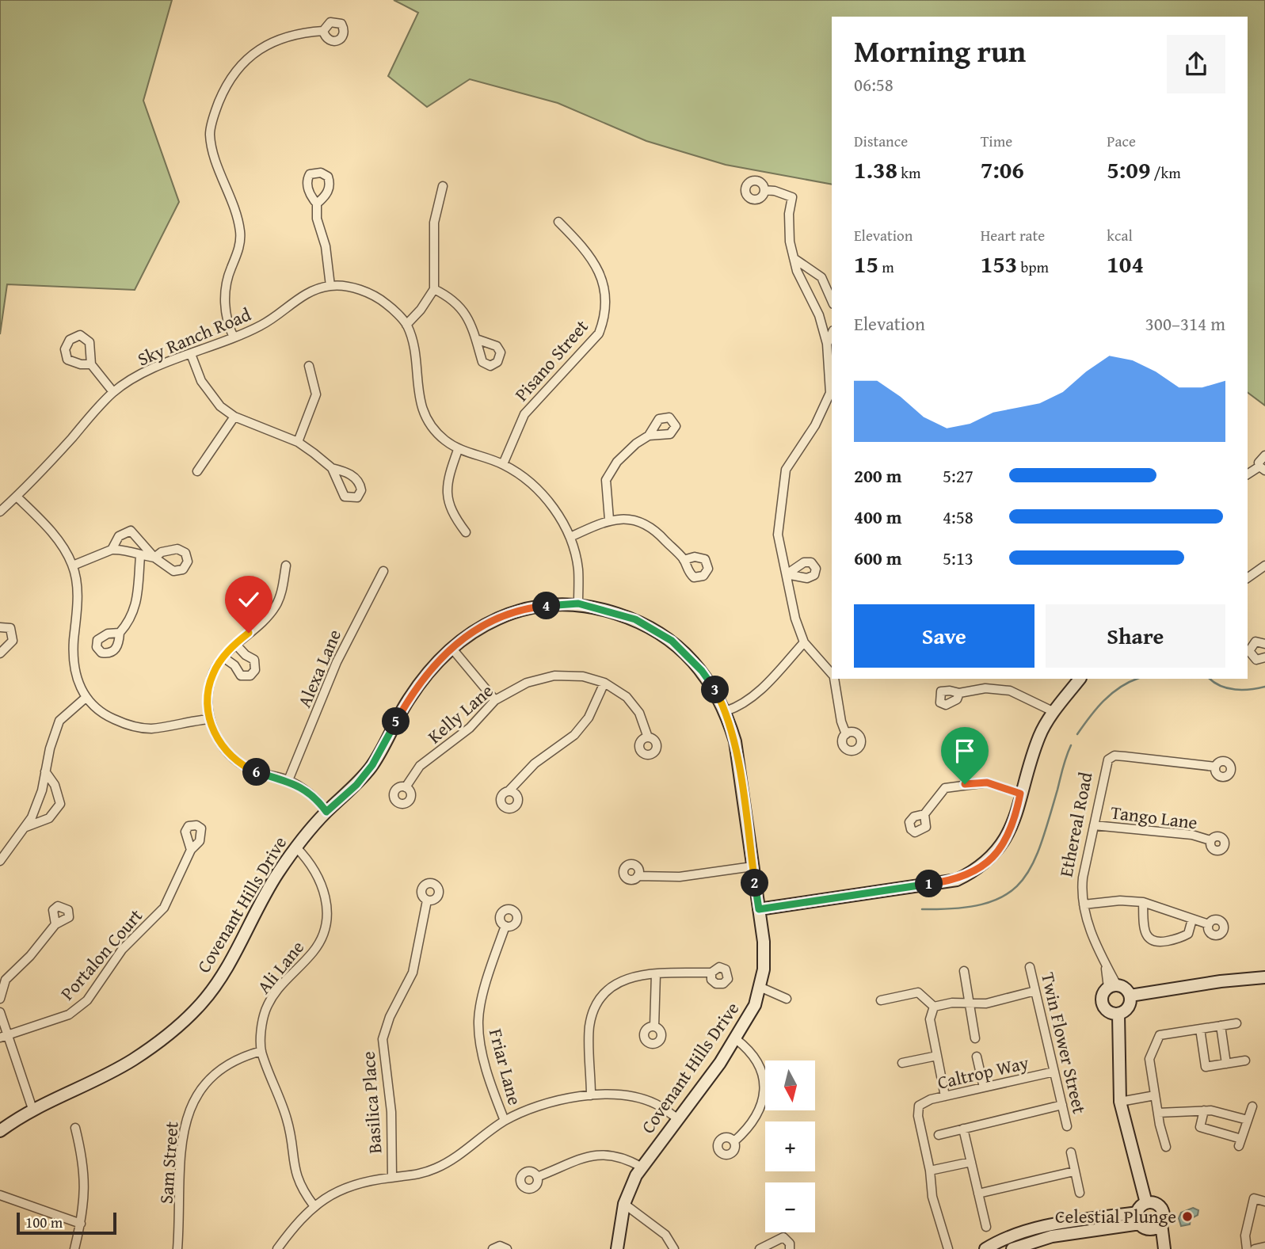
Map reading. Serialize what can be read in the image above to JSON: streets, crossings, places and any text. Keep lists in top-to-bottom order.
{
  "streets": {
    "street": [
      "Sky Ranch Road",
      "Pisano Street",
      "Alexa Lane",
      "Kelly Lane",
      "Tango Lane",
      "Ethereal Road",
      "Covenant Hills Drive",
      "Portalon Court",
      "Ali Lane",
      "Twin Flower Street",
      "Friar Lane",
      "Caltrop Way",
      "Basilica Place",
      "Sam Street"
    ]
  },
  "crossings": [
    ["Sky Ranch Road", "Pisano Street"],
    ["Sky Ranch Road", "Covenant Hills Drive"],
    ["Tango Lane", "Ethereal Road"],
    ["Covenant Hills Drive", "Ali Lane"],
    ["Ali Lane", "Sam Street"],
    ["Twin Flower Street", "Caltrop Way"]
  ],
  "places": ["Celestial Plunge"],
  "scale_bar": "100 m",
  "north": "bottom",
  "page": {
    "heading": ["Morning run", "06:58"],
    "stats": [
      ["Distance", "1.38 km"],
      ["Time", "7:06"],
      ["Pace", "5:09 /km"],
      ["Elevation", "15 m"],
      ["Heart rate", "153 bpm"],
      ["kcal", "104"]
    ],
    "chart": ["Elevation", "300–314 m"],
    "list": [
      {
        "name": "200 m",
        "note": "5:27"
      },
      {
        "name": "400 m",
        "note": "4:58"
      },
      {
        "name": "600 m",
        "note": "5:13"
      }
    ],
    "pins": [
      "4",
      "3",
      "5",
      "6",
      "2",
      "1"
    ],
    "buttons": ["Save", "Share"],
    "map_buttons": ["+", "−"],
    "scale": "100 m"
  }
}
